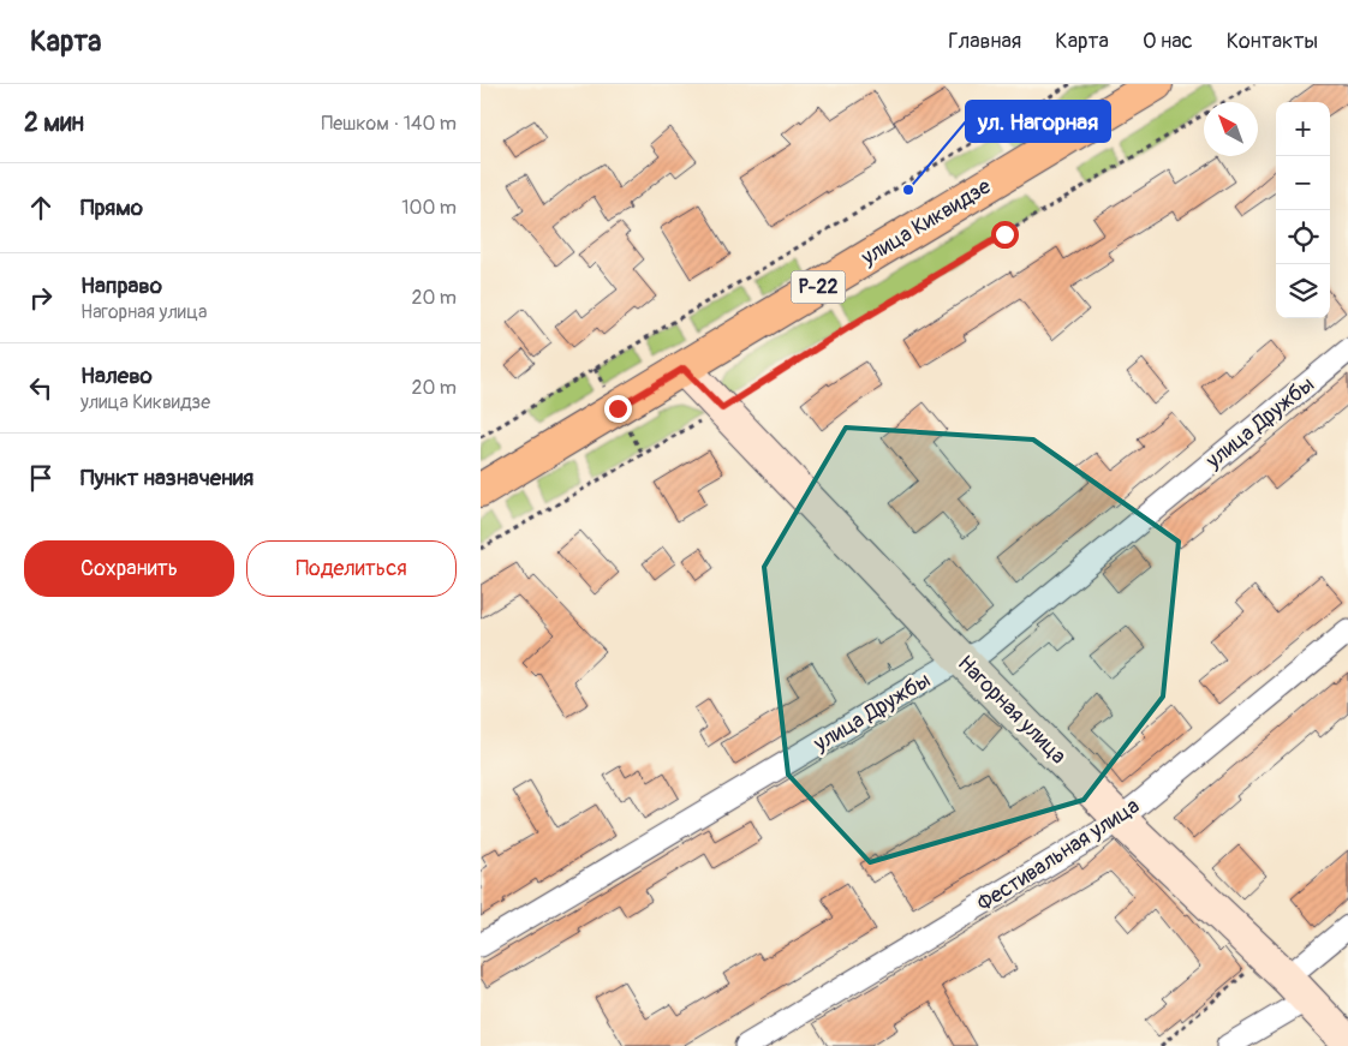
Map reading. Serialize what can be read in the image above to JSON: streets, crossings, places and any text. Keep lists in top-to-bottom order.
{
  "streets": {
    "main road": ["улица Киквидзе", "Р-22"],
    "street": ["улица Дружбы", "Нагорная улица", "Фестивальная улица"]
  },
  "crossings": [
    ["улица Киквидзе", "Нагорная улица"],
    ["улица Дружбы", "Нагорная улица"],
    ["Нагорная улица", "Фестивальная улица"]
  ],
  "places": ["ул. Нагорная"],
  "north": "top left",
  "page": {
    "header": "Карта",
    "nav": [
      "Главная",
      "Карта",
      "О нас",
      "Контакты"
    ],
    "heading": ["2 мин", "Пешком · 140 m"],
    "map_buttons": ["+", "−"],
    "list": [
      ["Прямо", "100 m"],
      ["Направо", "Нагорная улица", "20 m"],
      ["Налево", "улица Киквидзе", "20 m"],
      "Пункт назначения"
    ],
    "buttons": ["Сохранить", "Поделиться"]
  }
}
